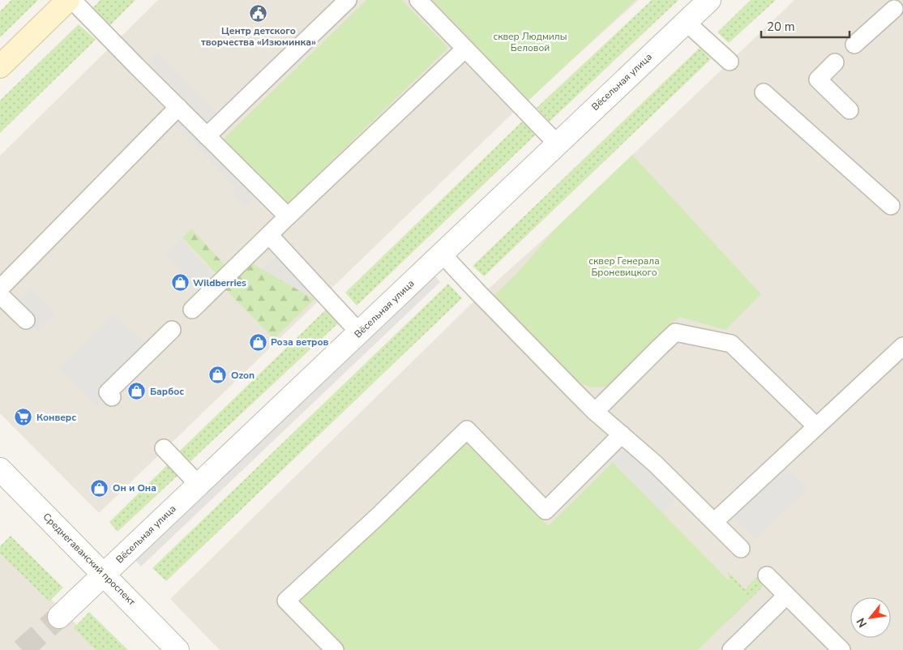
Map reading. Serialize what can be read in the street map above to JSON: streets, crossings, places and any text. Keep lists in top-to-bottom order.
{
  "streets": {
    "street": ["Вёсельная улица", "Среднегаванский проспект"]
  },
  "crossings": [
    ["Вёсельная улица", "Среднегаванский проспект"]
  ],
  "parks": ["сквер Людмилы Беловой", "сквер Генерала Броневицкого"],
  "places": {
    "public building": ["Центр детского творчества «Изюминка»"],
    "shop": [
      "Wildberries",
      "Роза ветров",
      "Ozon",
      "Барбос",
      "Он и Она"
    ],
    "supermarket": ["Конверс"]
  },
  "scale_bar": "20 m",
  "north": "bottom left"
}
